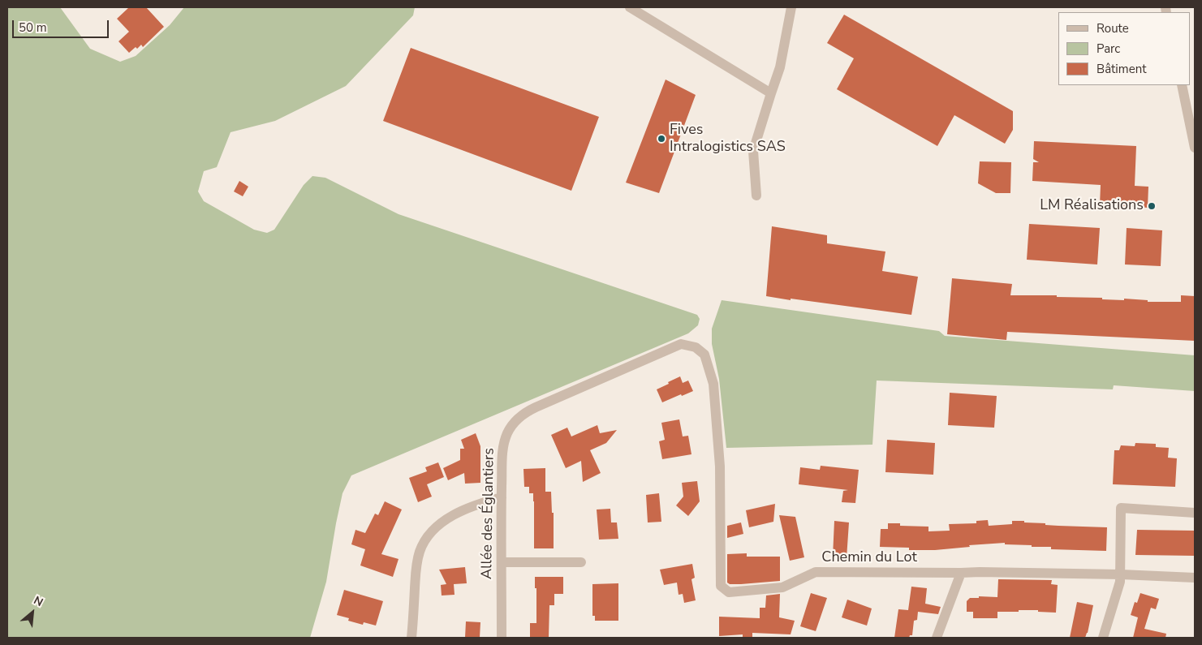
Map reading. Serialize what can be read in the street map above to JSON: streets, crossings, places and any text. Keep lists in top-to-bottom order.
{
  "streets": {
    "street": ["Allée des Églantiers", "Chemin du Lot"]
  },
  "crossings": [
    ["Allée des Églantiers", "Chemin du Lot"]
  ],
  "places": ["Fives Intralogistics SAS", "LM Réalisations"],
  "legend": ["Route", "Parc", "Bâtiment"],
  "scale_bar": "50 m",
  "north": "top right"
}
